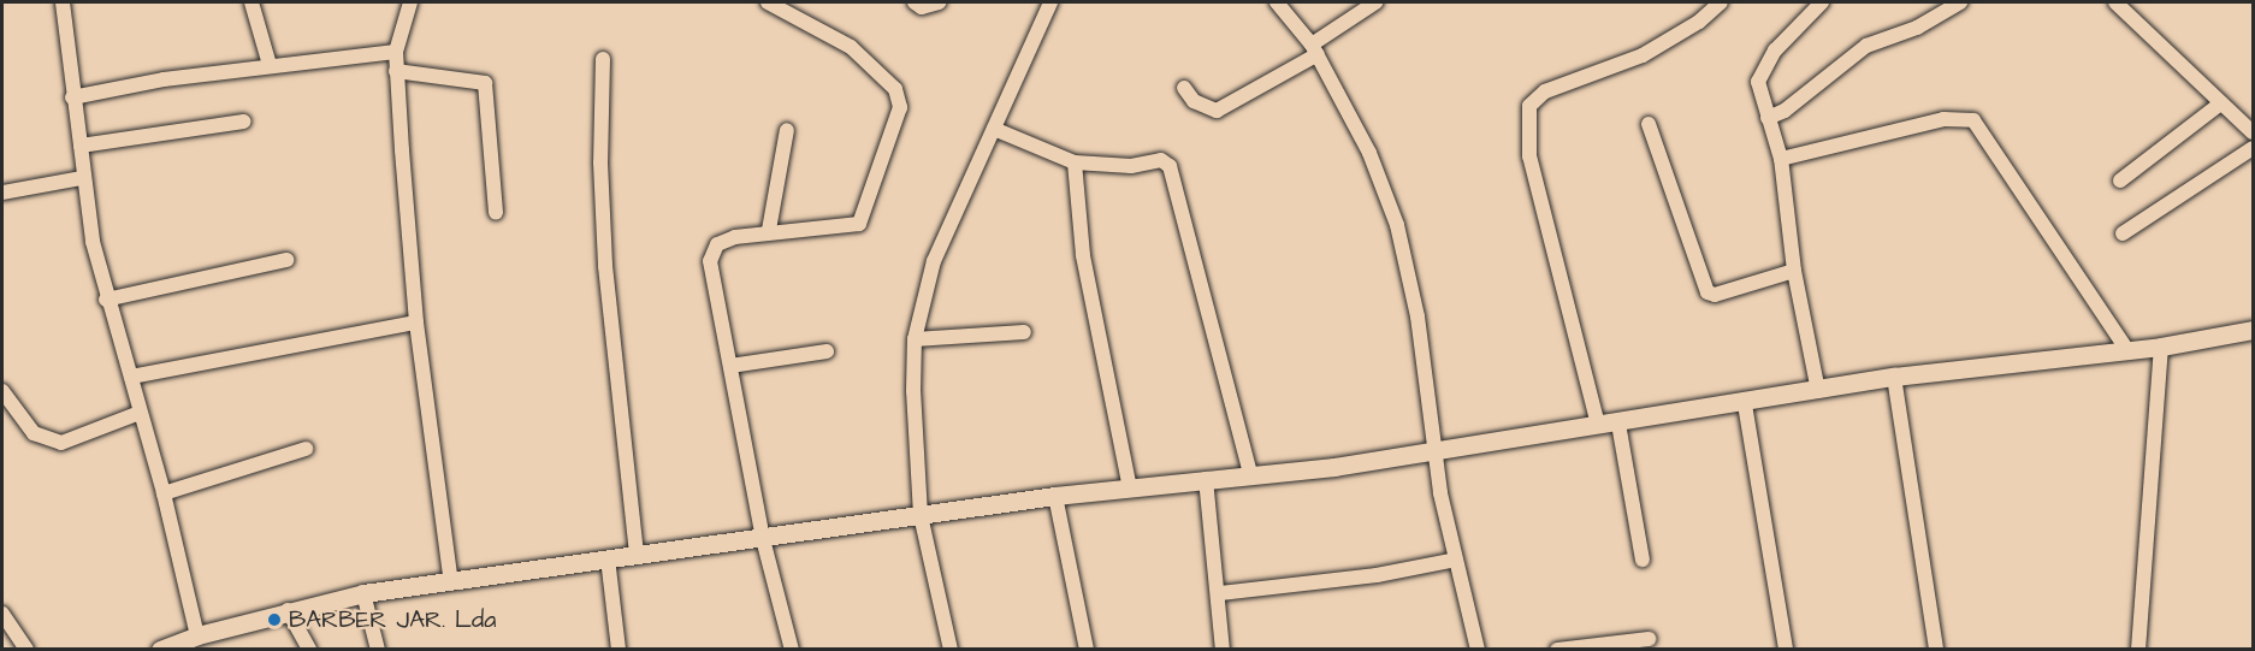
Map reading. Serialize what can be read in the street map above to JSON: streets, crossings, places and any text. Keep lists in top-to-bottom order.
{
  "places": ["BARBER JAR. Lda"]
}
